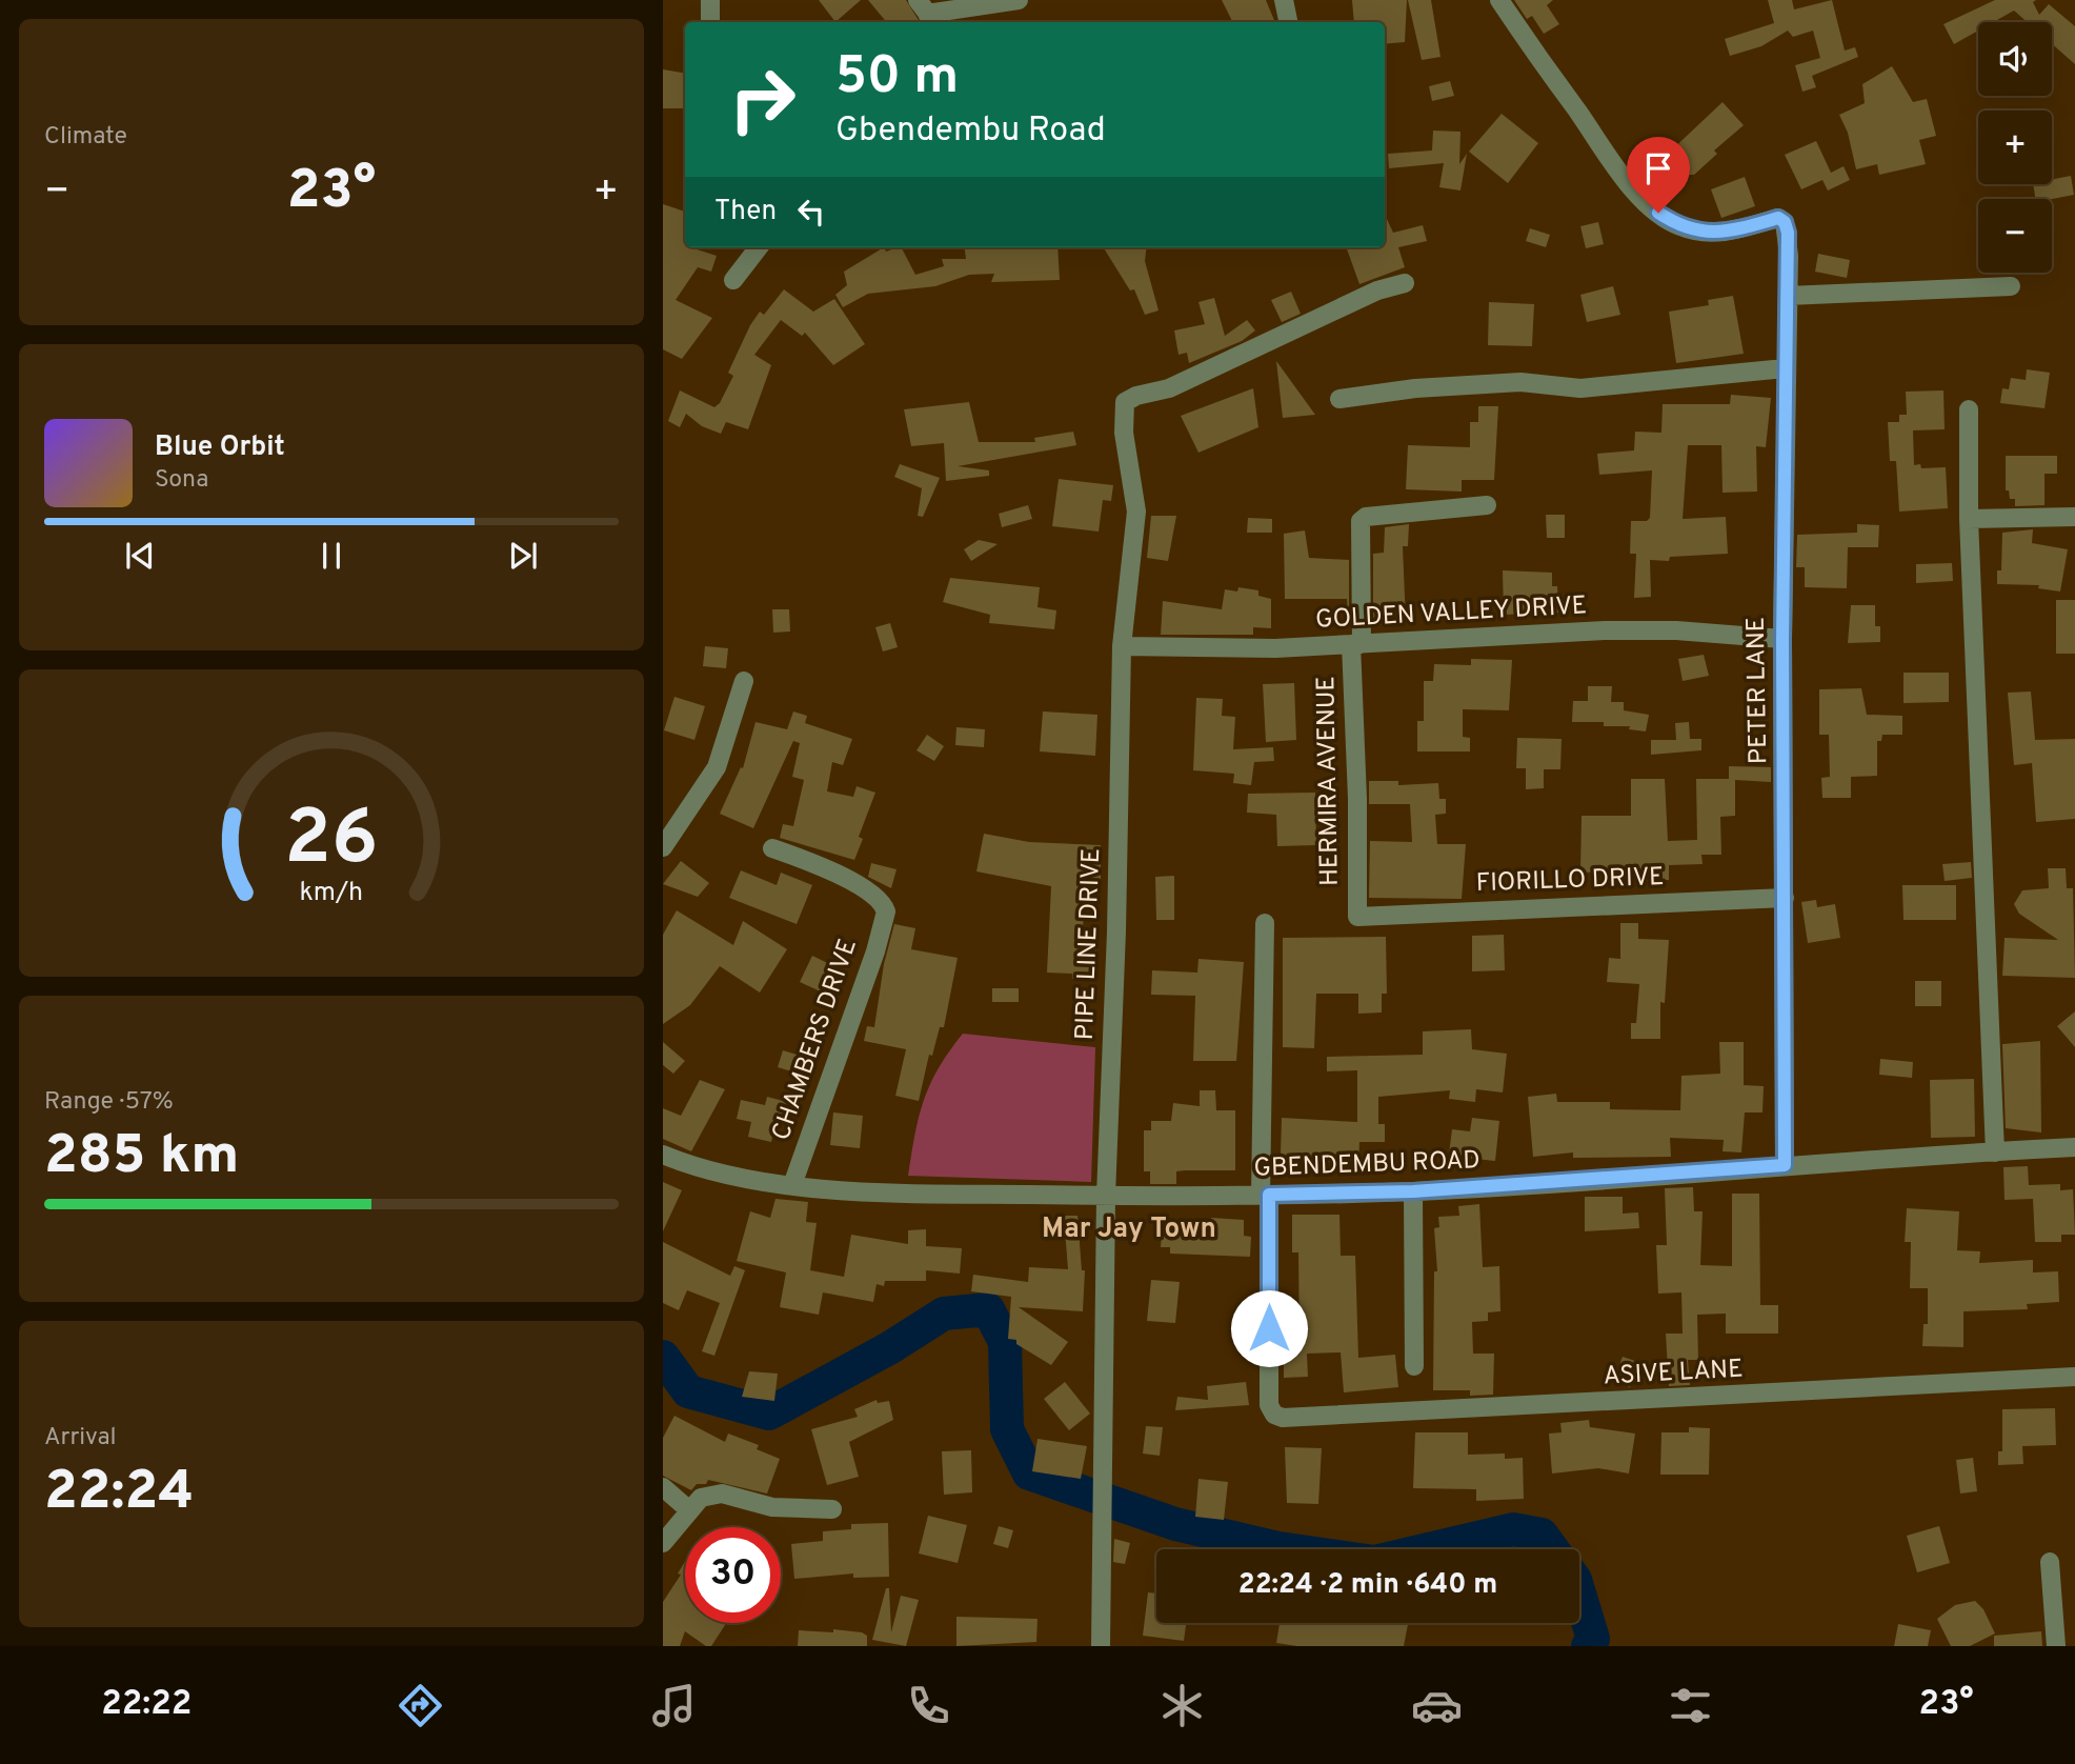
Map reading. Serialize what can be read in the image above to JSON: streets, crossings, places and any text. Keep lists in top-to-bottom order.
{
  "streets": {
    "street": [
      "GOLDEN VALLEY DRIVE",
      "PETER LANE",
      "HERMIRA AVENUE",
      "FIORILLO DRIVE",
      "PIPE LINE DRIVE",
      "CHAMBERS DRIVE",
      "GBENDEMBU ROAD",
      "ASIVE LANE"
    ]
  },
  "crossings": [
    ["GOLDEN VALLEY DRIVE", "PETER LANE"],
    ["GOLDEN VALLEY DRIVE", "HERMIRA AVENUE"],
    ["GOLDEN VALLEY DRIVE", "PIPE LINE DRIVE"],
    ["PETER LANE", "FIORILLO DRIVE"],
    ["PETER LANE", "GBENDEMBU ROAD"],
    ["HERMIRA AVENUE", "FIORILLO DRIVE"],
    ["PIPE LINE DRIVE", "GBENDEMBU ROAD"],
    ["CHAMBERS DRIVE", "GBENDEMBU ROAD"],
    ["GBENDEMBU ROAD", "ASIVE LANE"]
  ],
  "districts": ["Mar Jay Town"],
  "page": {
    "tile": [
      "Climate",
      ["Range · 57%", "285 km"],
      ["Arrival", "22:24"]
    ],
    "map_buttons": ["+", "−"],
    "turn": ["50 m", "Gbendembu Road"],
    "heat": ["−", "23°", "+"],
    "then": "Then",
    "song": ["Blue Orbit", "Sona"],
    "limit": "30",
    "trip": "22:24 · 2 min · 640 m",
    "tabs": ["22:22", "23°"],
    "gauge": ["26", "km/h"]
  }
}
